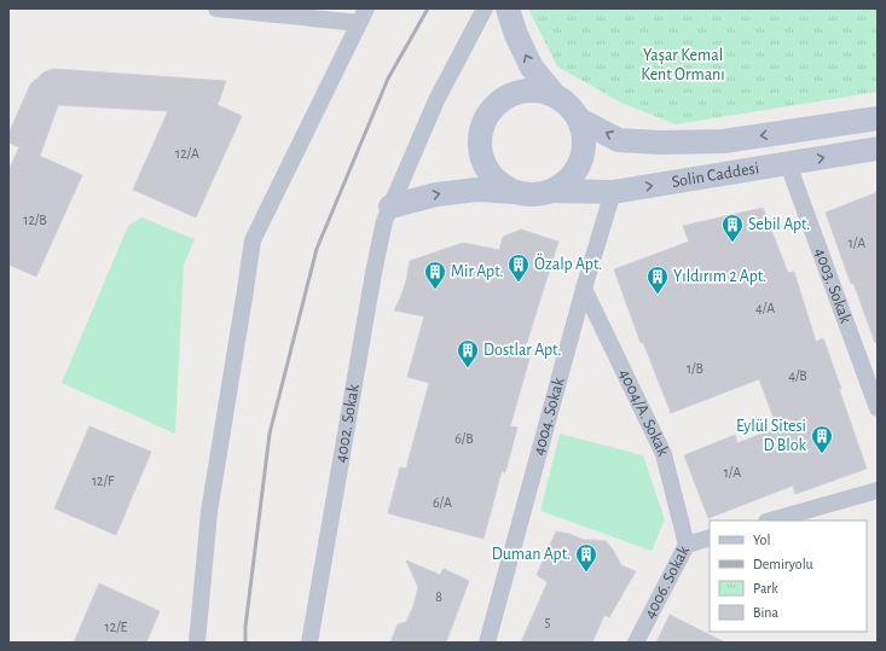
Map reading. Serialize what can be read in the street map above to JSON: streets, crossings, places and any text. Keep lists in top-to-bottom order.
{
  "streets": {
    "street": [
      "Solin Caddesi",
      "4003. Sokak",
      "4004/A. Sokak",
      "4004. Sokak",
      "4002. Sokak",
      "4006. Sokak"
    ]
  },
  "crossings": [
    ["Solin Caddesi", "4003. Sokak"],
    ["Solin Caddesi", "4004. Sokak"],
    ["4004/A. Sokak", "4004. Sokak"],
    ["4004/A. Sokak", "4006. Sokak"]
  ],
  "parks": ["Yaşar Kemal Kent Ormanı"],
  "places": {
    "building": [
      "Sebil Apt.",
      "Özalp Apt.",
      "Mir Apt.",
      "Yıldırım 2 Apt.",
      "Dostlar Apt.",
      "Eylül Sitesi D Blok",
      "Duman Apt."
    ]
  },
  "house_numbers": [
    "12/A",
    "12/B",
    "1/A",
    "4/A",
    "1/B",
    "4/B",
    "6/B",
    "1/A",
    "12/F",
    "6/A",
    "8",
    "5",
    "12/E"
  ],
  "legend": [
    "Yol",
    "Demiryolu",
    "Park",
    "Bina"
  ]
}
